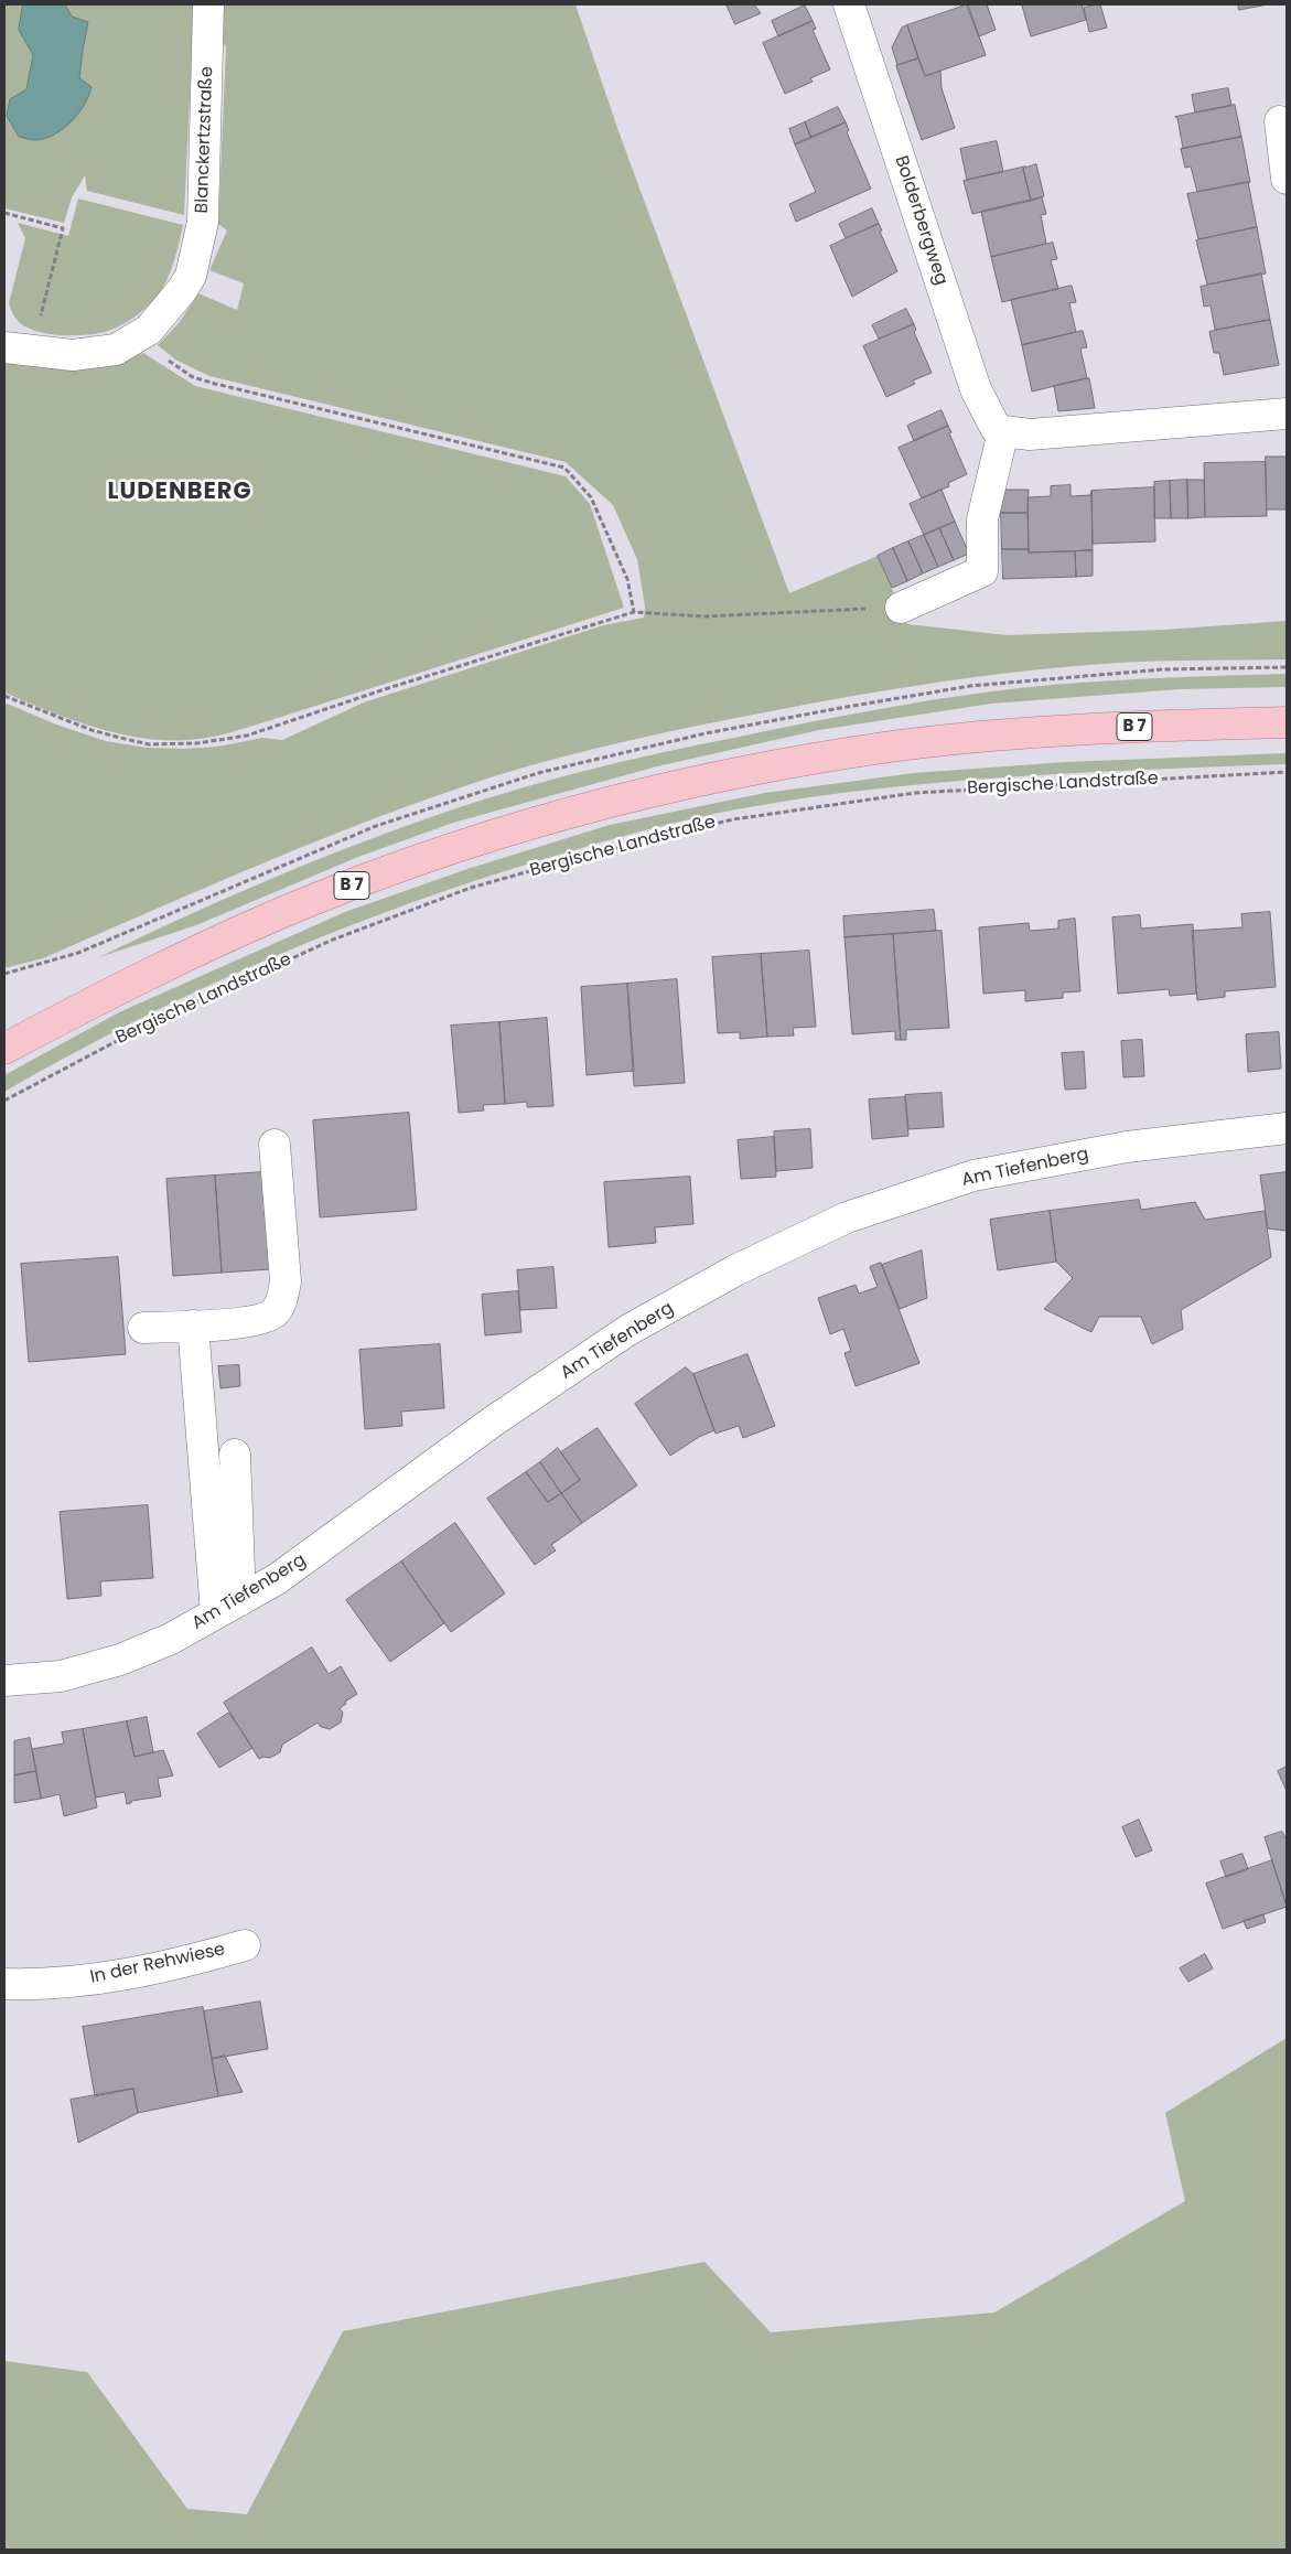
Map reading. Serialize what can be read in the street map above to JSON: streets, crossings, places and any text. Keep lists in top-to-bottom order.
{
  "streets": {
    "main road": ["B 7"],
    "street": [
      "Blanckertzstraße",
      "Bolderbergweg",
      "Am Tiefenberg",
      "In der Rehwiese"
    ],
    "path": ["Bergische Landstraße"]
  },
  "districts": ["LUDENBERG"]
}
